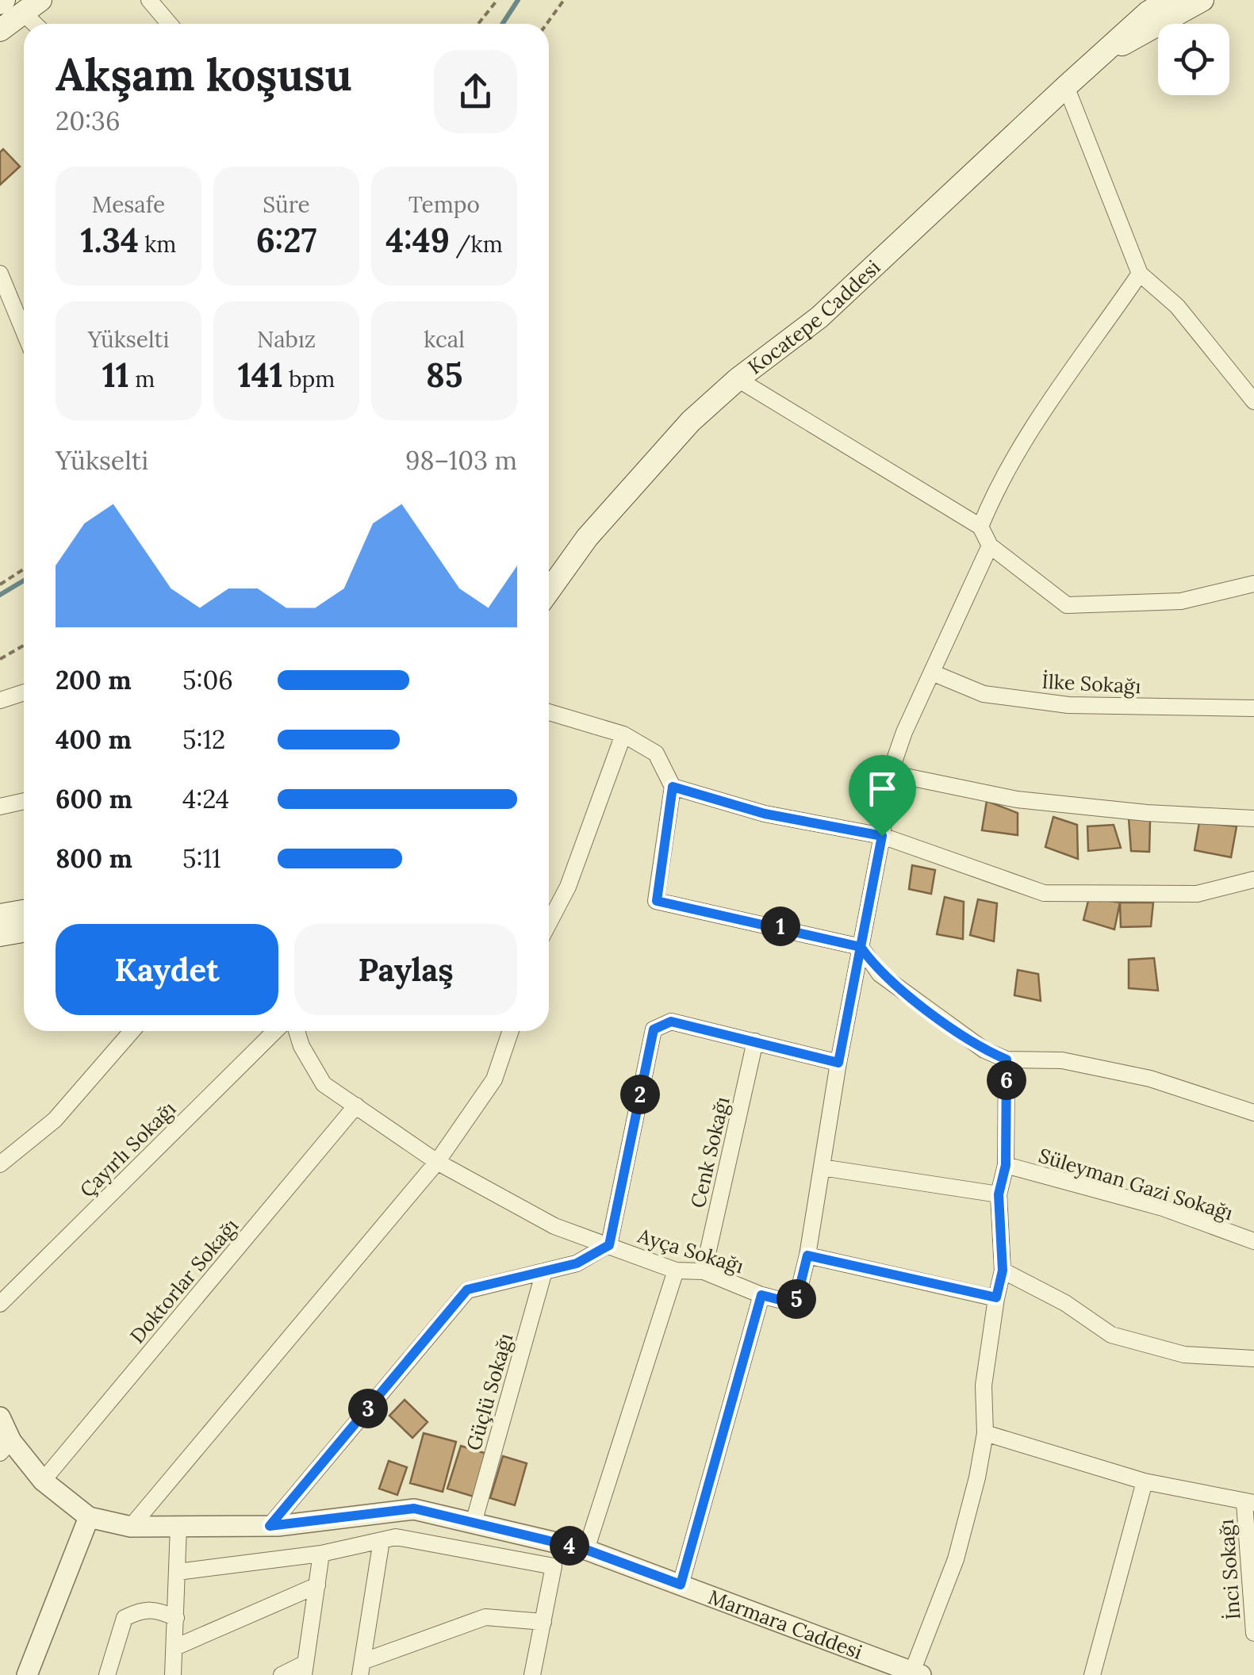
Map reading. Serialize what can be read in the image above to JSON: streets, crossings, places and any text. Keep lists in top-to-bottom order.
{
  "streets": {
    "main road": ["Kocatepe Caddesi"],
    "street": [
      "İlke Sokağı",
      "Çayırlı Sokağı",
      "Cenk Sokağı",
      "Süleyman Gazi Sokağı",
      "Ayça Sokağı",
      "Doktorlar Sokağı",
      "Güçlü Sokağı",
      "İnci Sokağı",
      "Marmara Caddesi"
    ]
  },
  "crossings": [
    ["Cenk Sokağı", "Ayça Sokağı"],
    ["Ayça Sokağı", "Doktorlar Sokağı"],
    ["Ayça Sokağı", "Marmara Caddesi"],
    ["Doktorlar Sokağı", "Marmara Caddesi"],
    ["Güçlü Sokağı", "Marmara Caddesi"]
  ],
  "page": {
    "heading": ["Akşam koşusu", "20:36"],
    "stats": [
      ["Mesafe", "1.34 km"],
      ["Süre", "6:27"],
      ["Tempo", "4:49 /km"],
      ["Yükselti", "11 m"],
      ["Nabız", "141 bpm"],
      ["kcal", "85"]
    ],
    "chart": ["Yükselti", "98–103 m"],
    "list": [
      {
        "name": "200 m",
        "note": "5:06"
      },
      {
        "name": "400 m",
        "note": "5:12"
      },
      {
        "name": "600 m",
        "note": "4:24"
      },
      {
        "name": "800 m",
        "note": "5:11"
      }
    ],
    "pins": [
      "1",
      "6",
      "2",
      "5",
      "3",
      "4"
    ],
    "buttons": ["Kaydet", "Paylaş"]
  }
}
